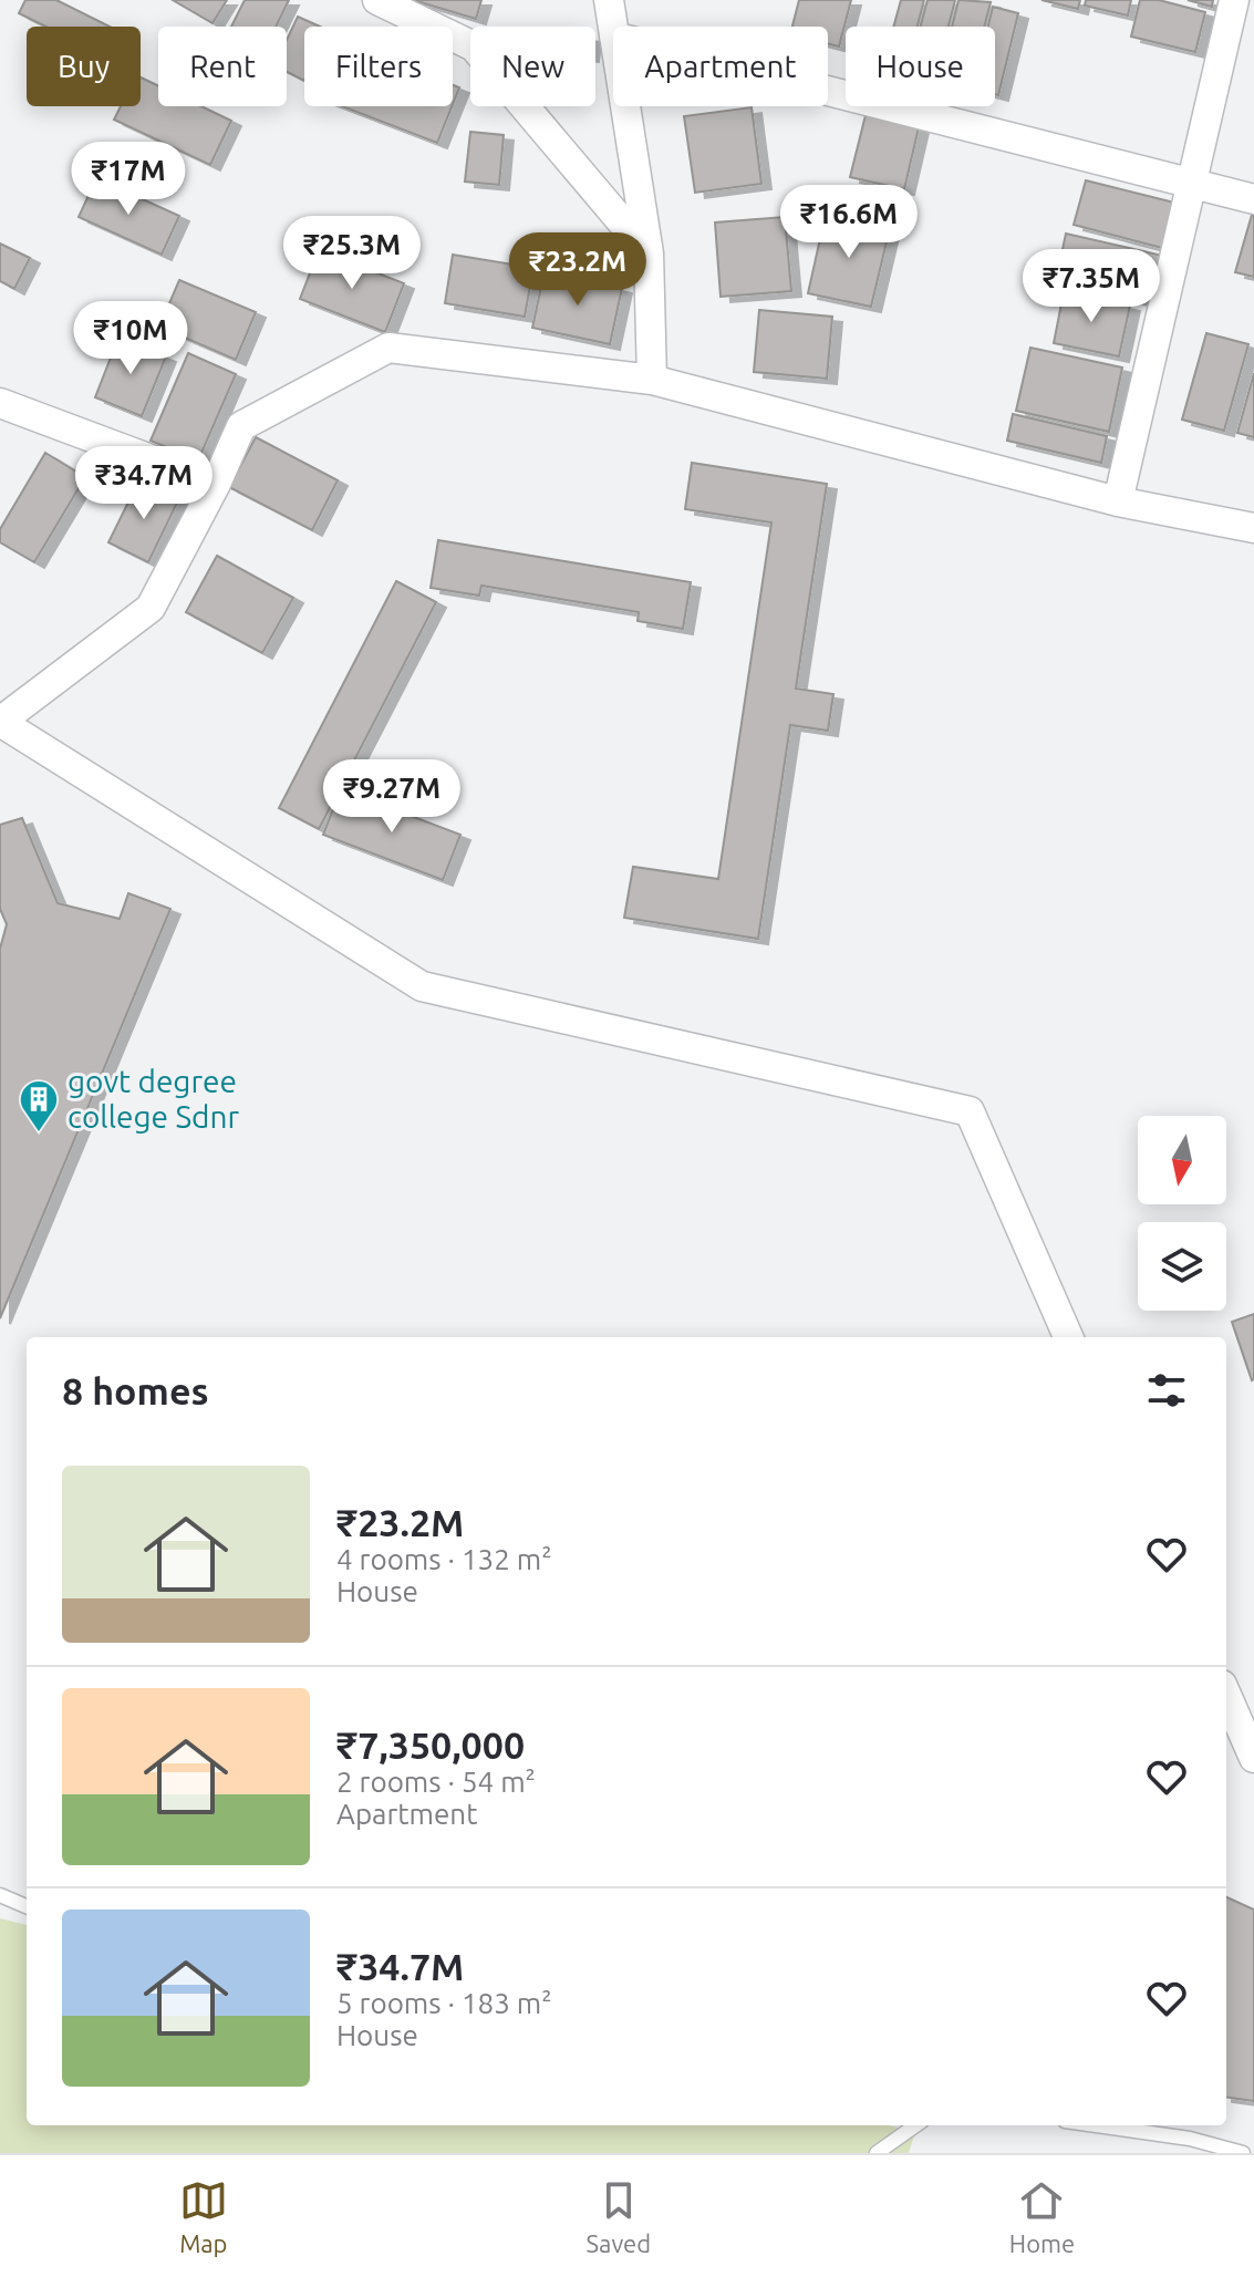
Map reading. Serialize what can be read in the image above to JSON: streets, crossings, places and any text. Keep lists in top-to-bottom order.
{
  "places": {
    "building": ["govt degree college Sdnr"]
  },
  "north": "bottom",
  "page": {
    "chip": [
      "Buy",
      "Rent",
      "Filters",
      "New",
      "Apartment",
      "House"
    ],
    "price": [
      "₹17M",
      "₹16.6M",
      "₹25.3M",
      "₹23.2M",
      "₹7.35M",
      "₹10M",
      "₹34.7M",
      "₹9.27M"
    ],
    "heading": "8 homes",
    "list": [
      {
        "name": "₹23.2M",
        "note": "4 rooms · 132 m² · House"
      },
      {
        "name": "₹7,350,000",
        "note": "2 rooms · 54 m² · Apartment"
      },
      {
        "name": "₹34.7M",
        "note": "5 rooms · 183 m² · House"
      }
    ],
    "tabs": ["Map", "Saved", "Home"]
  }
}
